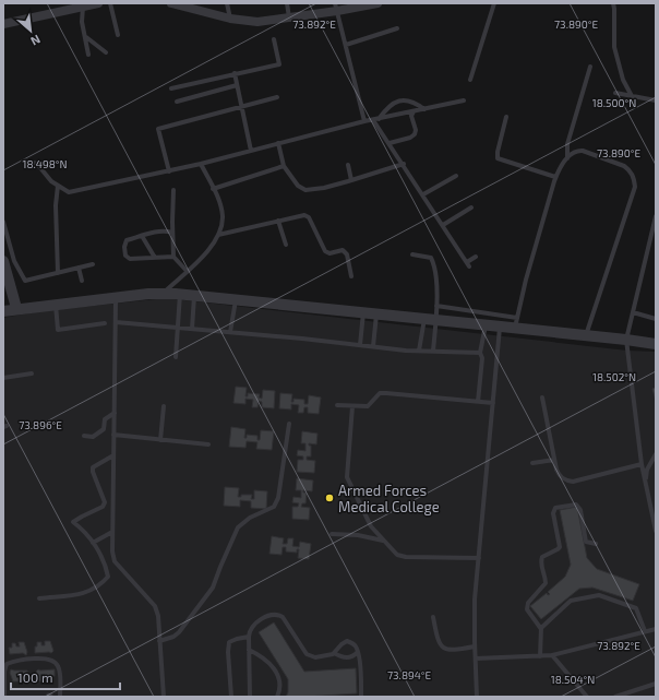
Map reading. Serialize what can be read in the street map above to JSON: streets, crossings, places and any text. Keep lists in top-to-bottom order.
{
  "places": ["Armed Forces Medical College"],
  "scale_bar": "100 m",
  "north": "bottom right",
  "coordinates": [
    "73.892°E",
    "73.890°E",
    "18.500°N",
    "18.498°N",
    "18.502°N",
    "73.896°E",
    "73.894°E",
    "18.504°N"
  ]
}
